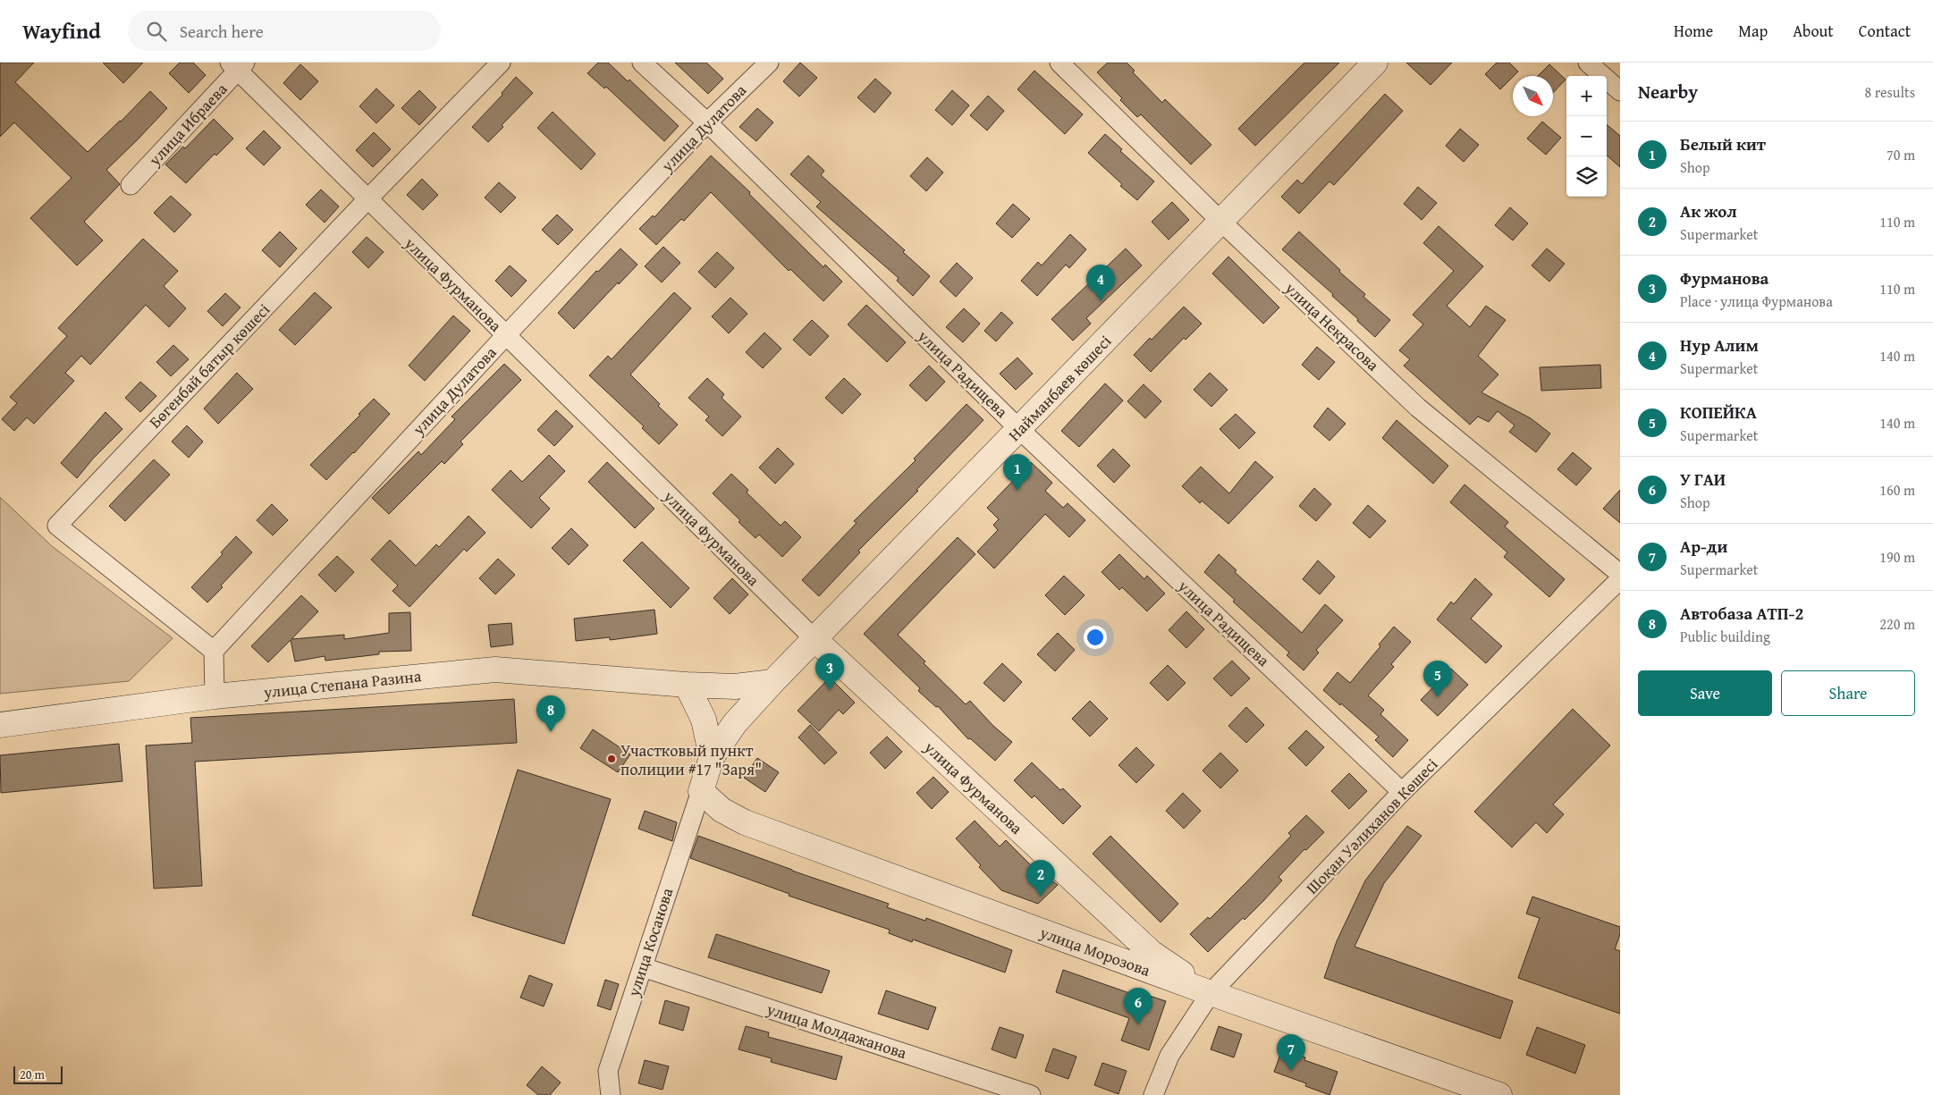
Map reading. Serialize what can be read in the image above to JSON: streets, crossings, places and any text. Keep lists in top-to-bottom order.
{
  "streets": {
    "main road": [
      "улица Фурманова",
      "Найманбаев көшесі",
      "улица Степана Разина",
      "улица Морозова"
    ],
    "street": [
      "улица Ибраева",
      "улица Дулатова",
      "улица Некрасова",
      "Бөгенбай батыр көшесі",
      "улица Радищева",
      "Шоқан Уәлиханов Көшесі",
      "улица Косанова",
      "улица Молдажанова"
    ]
  },
  "crossings": [
    ["улица Ибраева", "улица Фурманова"],
    ["улица Дулатова", "улица Фурманова"],
    ["улица Дулатова", "Бөгенбай батыр көшесі"],
    ["улица Дулатова", "улица Радищева"],
    ["улица Фурманова", "Бөгенбай батыр көшесі"],
    ["улица Фурманова", "Найманбаев көшесі"],
    ["улица Фурманова", "Шоқан Уәлиханов Көшесі"],
    ["улица Фурманова", "улица Морозова"],
    ["улица Некрасова", "Найманбаев көшесі"],
    ["улица Радищева", "Найманбаев көшесі"],
    ["улица Радищева", "Шоқан Уәлиханов Көшесі"],
    ["Найманбаев көшесі", "улица Степана Разина"],
    ["Шоқан Уәлиханов Көшесі", "улица Морозова"],
    ["улица Косанова", "улица Морозова"],
    ["улица Косанова", "улица Молдажанова"]
  ],
  "places": ["Участковый пункт полиции #17 \"Заря\""],
  "scale_bar": "20 m",
  "north": "bottom right",
  "page": {
    "header": "Wayfind",
    "search": "Search here",
    "nav": [
      "Home",
      "Map",
      "About",
      "Contact"
    ],
    "heading": ["Nearby", "8 results"],
    "map_buttons": ["+", "−"],
    "list": [
      {
        "mark": "1",
        "name": "Белый кит",
        "note": "Shop",
        "value": "70 m"
      },
      {
        "mark": "2",
        "name": "Ак жол",
        "note": "Supermarket",
        "value": "110 m"
      },
      {
        "mark": "3",
        "name": "Фурманова",
        "note": "Place · улица Фурманова",
        "value": "110 m"
      },
      {
        "mark": "4",
        "name": "Нур Алим",
        "note": "Supermarket",
        "value": "140 m"
      },
      {
        "mark": "5",
        "name": "КОПЕЙКА",
        "note": "Supermarket",
        "value": "140 m"
      },
      {
        "mark": "6",
        "name": "У ГАИ",
        "note": "Shop",
        "value": "160 m"
      },
      {
        "mark": "7",
        "name": "Ар-ди",
        "note": "Supermarket",
        "value": "190 m"
      },
      {
        "mark": "8",
        "name": "Автобаза АТП-2",
        "note": "Public building",
        "value": "220 m"
      }
    ],
    "pins": [
      "4",
      "1",
      "3",
      "5",
      "8",
      "2",
      "6",
      "7"
    ],
    "buttons": ["Save", "Share"],
    "scale": "20 m"
  }
}
